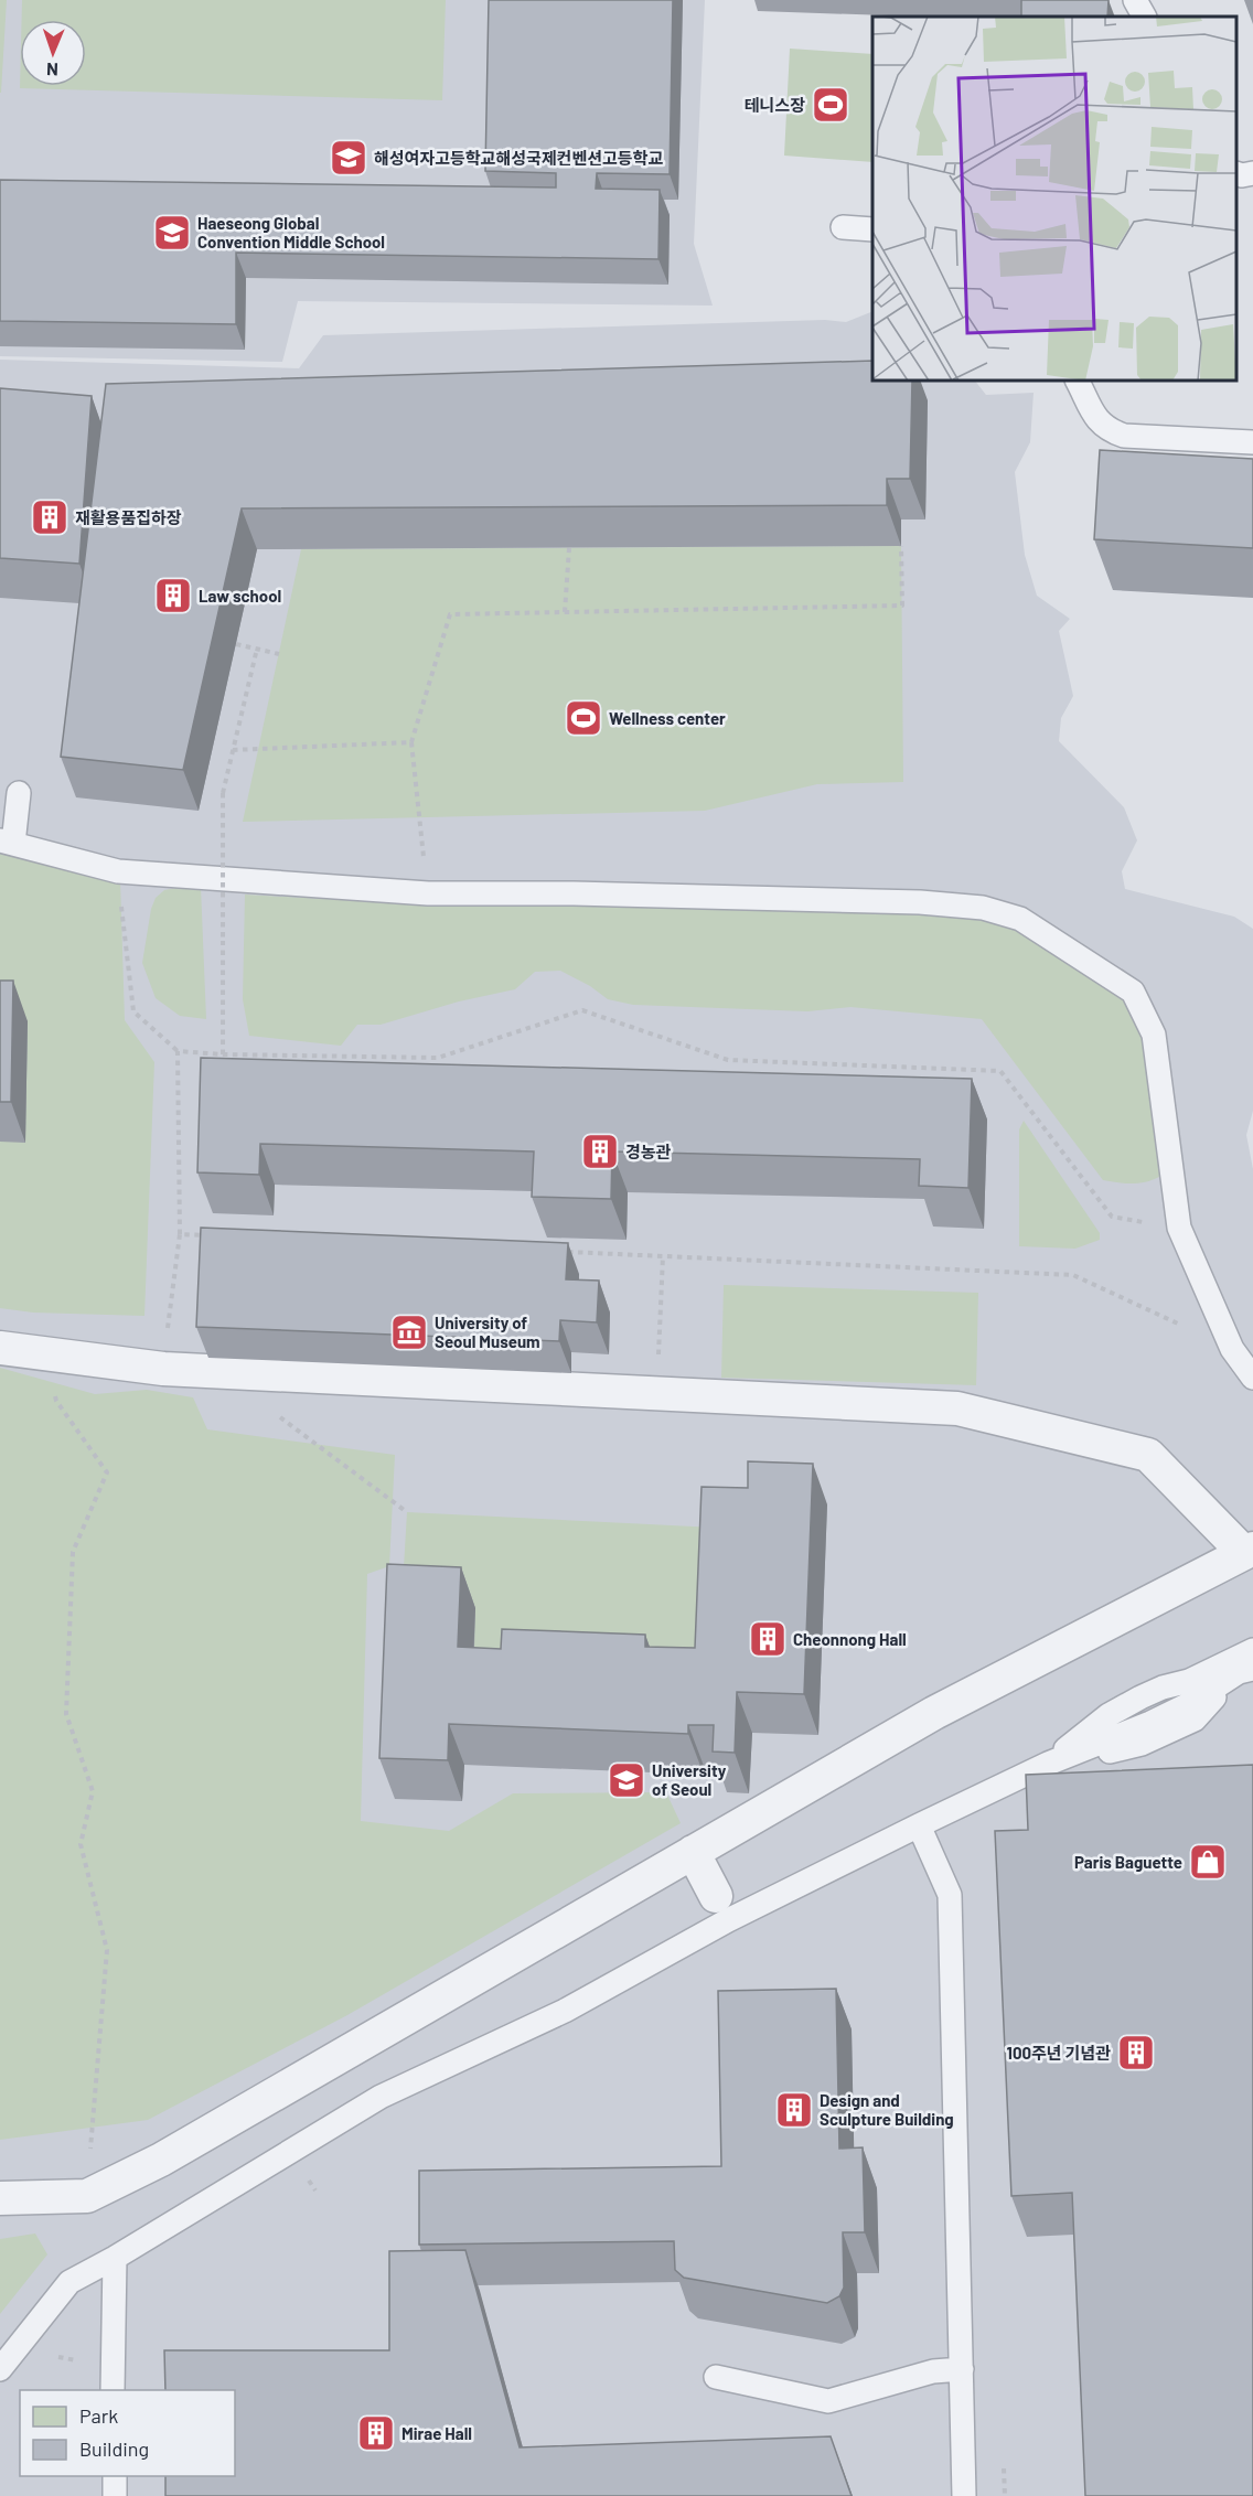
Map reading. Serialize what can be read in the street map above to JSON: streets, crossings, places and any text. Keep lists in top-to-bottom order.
{
  "places": {
    "sports": ["테니스장", "Wellness center"],
    "school or university": ["해성여자고등학교해성국제컨벤션고등학교", "Haeseong Global Convention Middle School", "University of Seoul"],
    "building": [
      "재활용품집하장",
      "Law school",
      "경농관",
      "Cheonnong Hall",
      "100주년 기념관",
      "Design and Sculpture Building",
      "Mirae Hall"
    ],
    "museum": ["University of Seoul Museum"],
    "shop": ["Paris Baguette"]
  },
  "legend": ["Park", "Building"],
  "north": "bottom"
}
